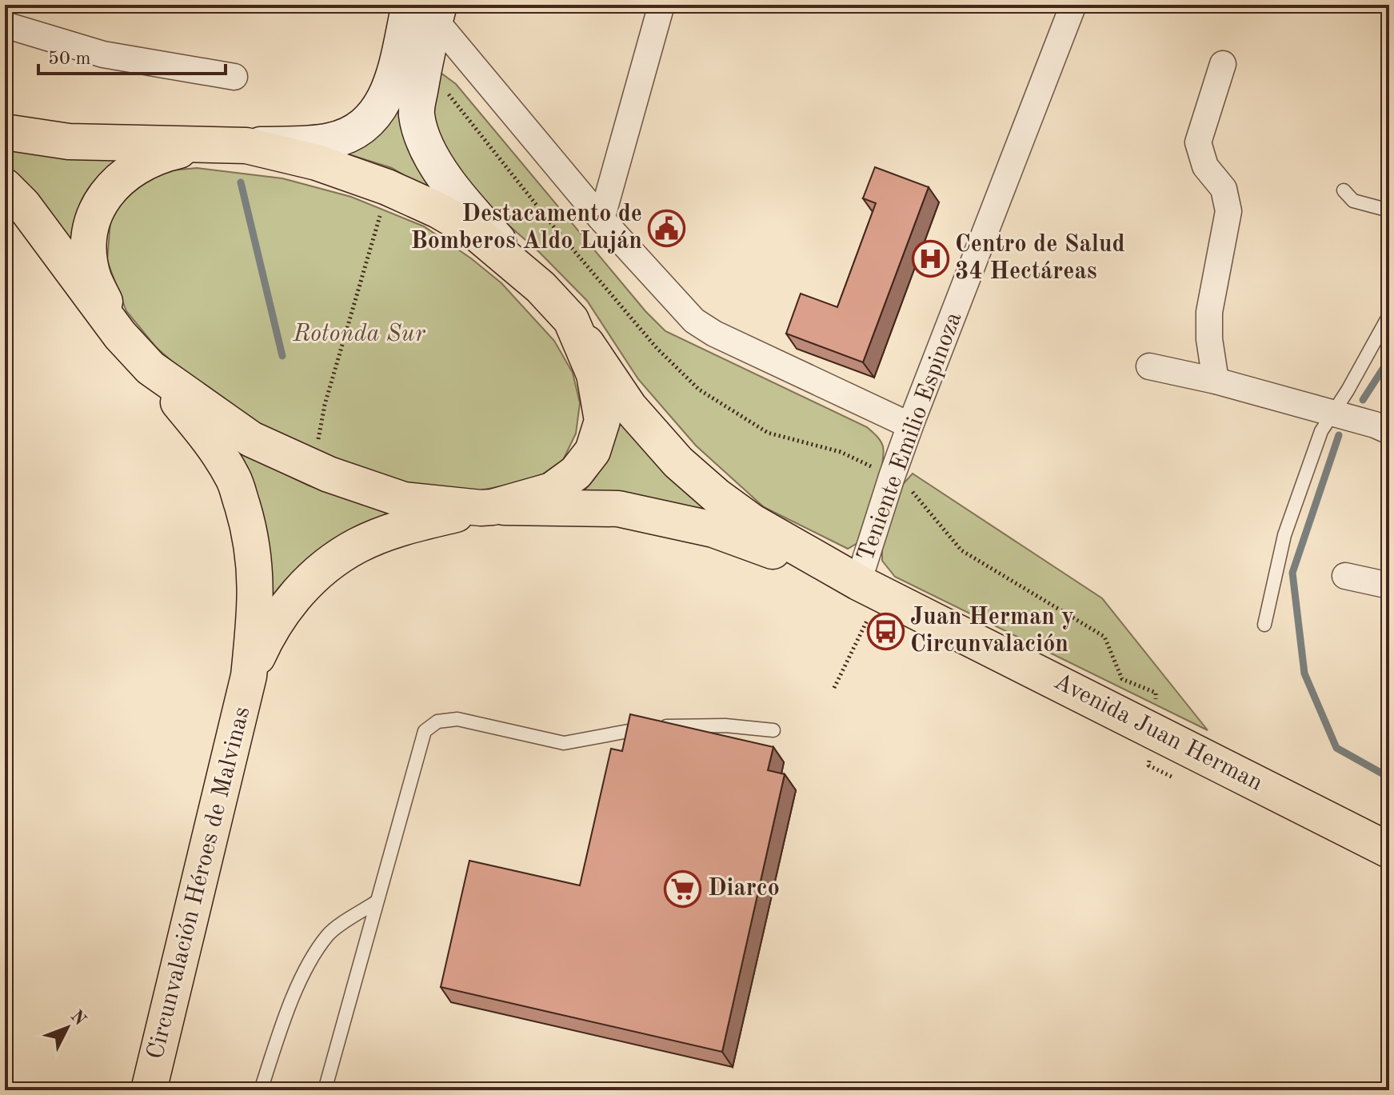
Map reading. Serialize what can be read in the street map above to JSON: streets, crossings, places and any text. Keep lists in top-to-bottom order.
{
  "streets": {
    "main road": ["Avenida Juan Herman", "Circunvalación Héroes de Malvinas"],
    "street": ["Teniente Emilio Espinoza"]
  },
  "crossings": [
    ["Teniente Emilio Espinoza", "Avenida Juan Herman"],
    ["Avenida Juan Herman", "Circunvalación Héroes de Malvinas"]
  ],
  "parks": ["Rotonda Sur"],
  "places": {
    "public building": ["Destacamento de Bomberos Aldo Luján"],
    "hospital": ["Centro de Salud 34 Hectáreas"],
    "bus stop": ["Juan Herman y Circunvalación"],
    "supermarket": ["Diarco"]
  },
  "scale_bar": "50 m",
  "north": "top right"
}
